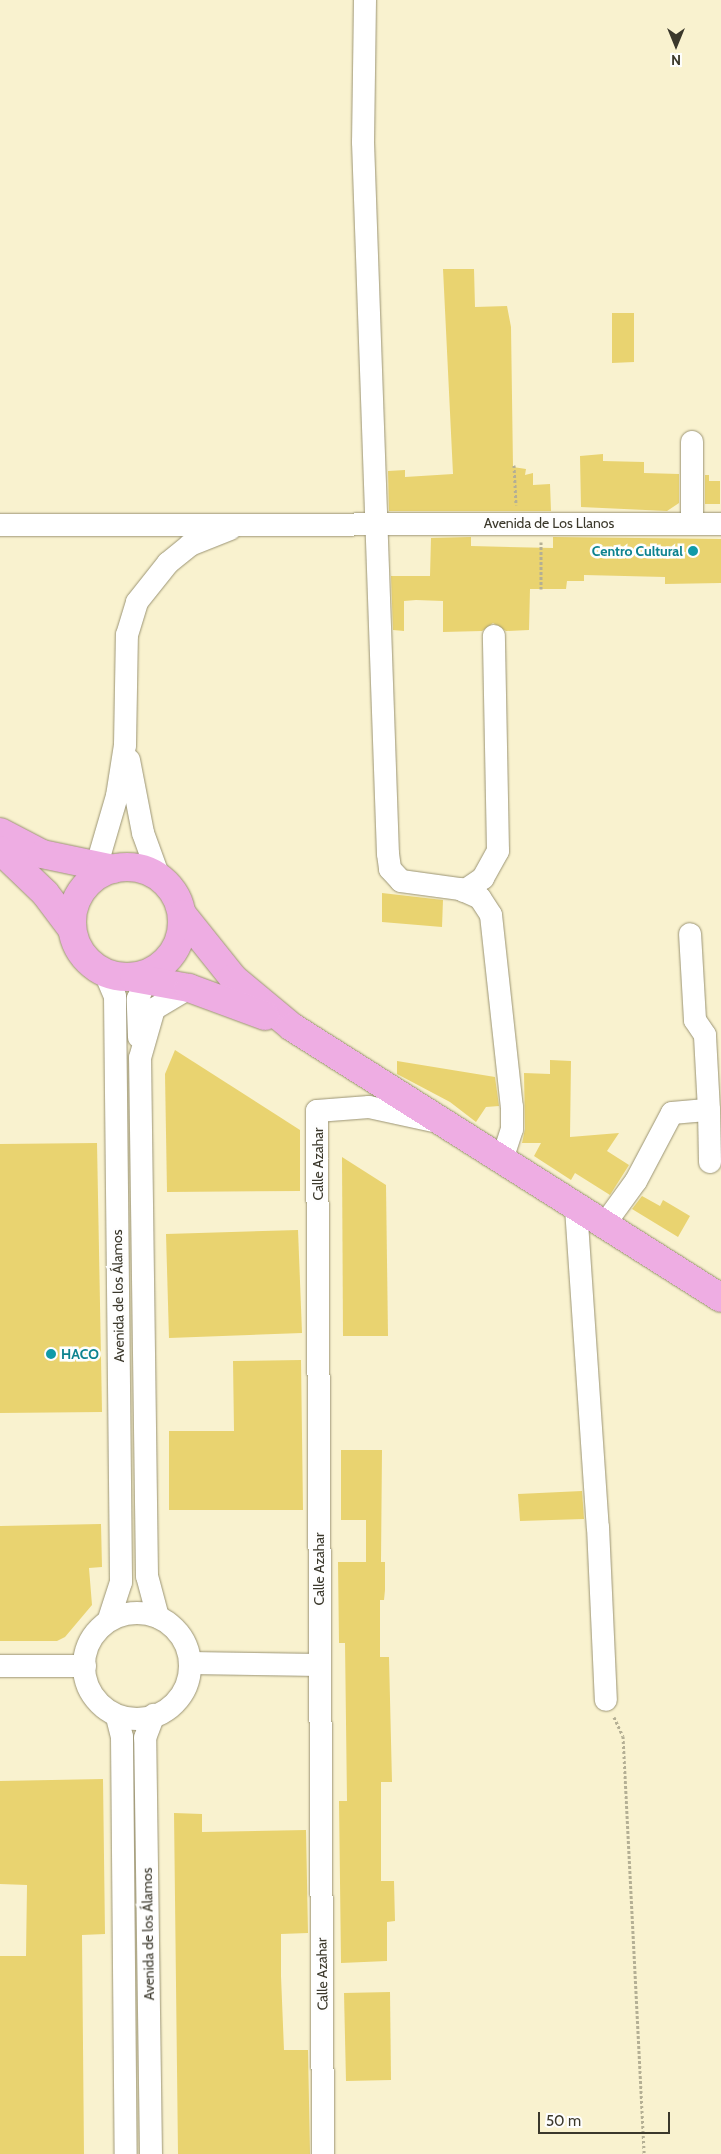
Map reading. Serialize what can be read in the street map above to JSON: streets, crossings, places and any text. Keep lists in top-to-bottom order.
{
  "streets": {
    "street": ["Avenida de Los Llanos", "Calle Azahar", "Avenida de los Álamos"]
  },
  "places": ["Centro Cultural", "HACO"],
  "scale_bar": "50 m",
  "north": "bottom"
}
